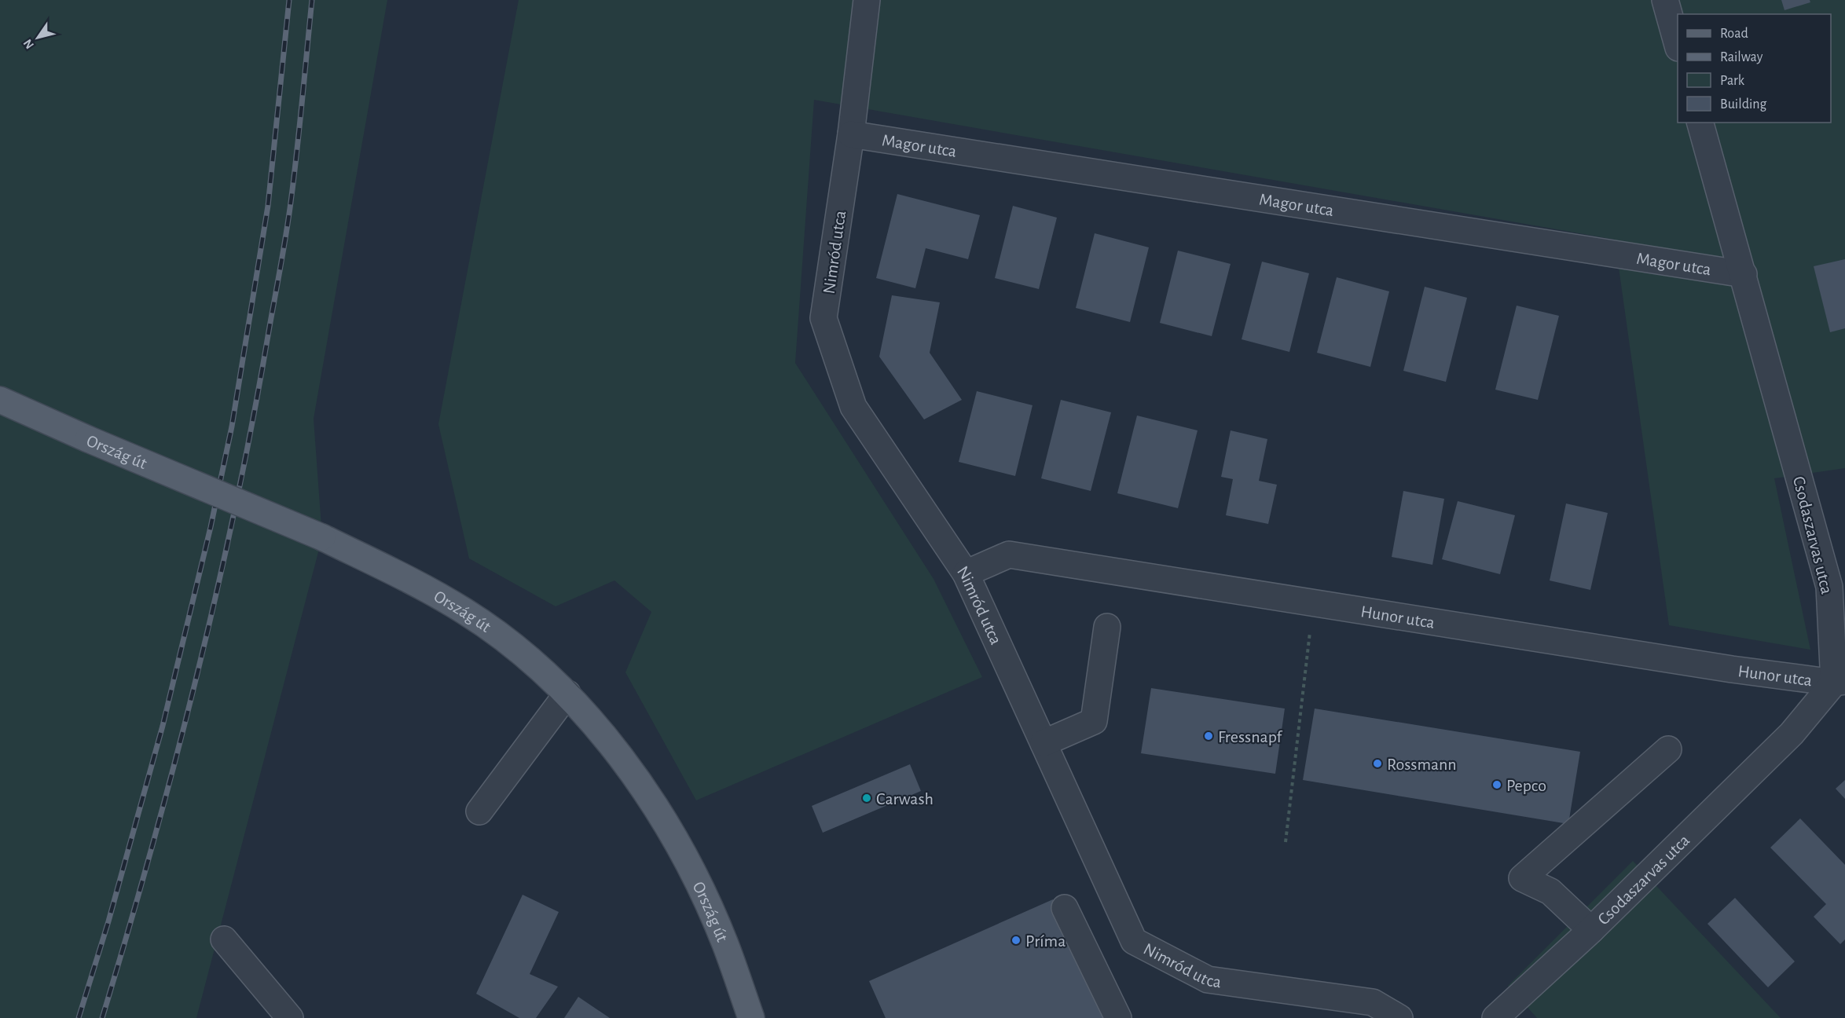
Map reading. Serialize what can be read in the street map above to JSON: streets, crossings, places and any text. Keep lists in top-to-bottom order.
{
  "streets": {
    "main road": ["Ország út"],
    "street": [
      "Magor utca",
      "Nimród utca",
      "Csodaszarvas utca",
      "Hunor utca"
    ]
  },
  "crossings": [
    ["Magor utca", "Nimród utca"],
    ["Magor utca", "Csodaszarvas utca"],
    ["Nimród utca", "Hunor utca"],
    ["Csodaszarvas utca", "Hunor utca"]
  ],
  "places": [
    "Fressnapf",
    "Rossmann",
    "Pepco",
    "Carwash",
    "Príma"
  ],
  "legend": [
    "Road",
    "Railway",
    "Park",
    "Building"
  ],
  "north": "bottom left"
}
